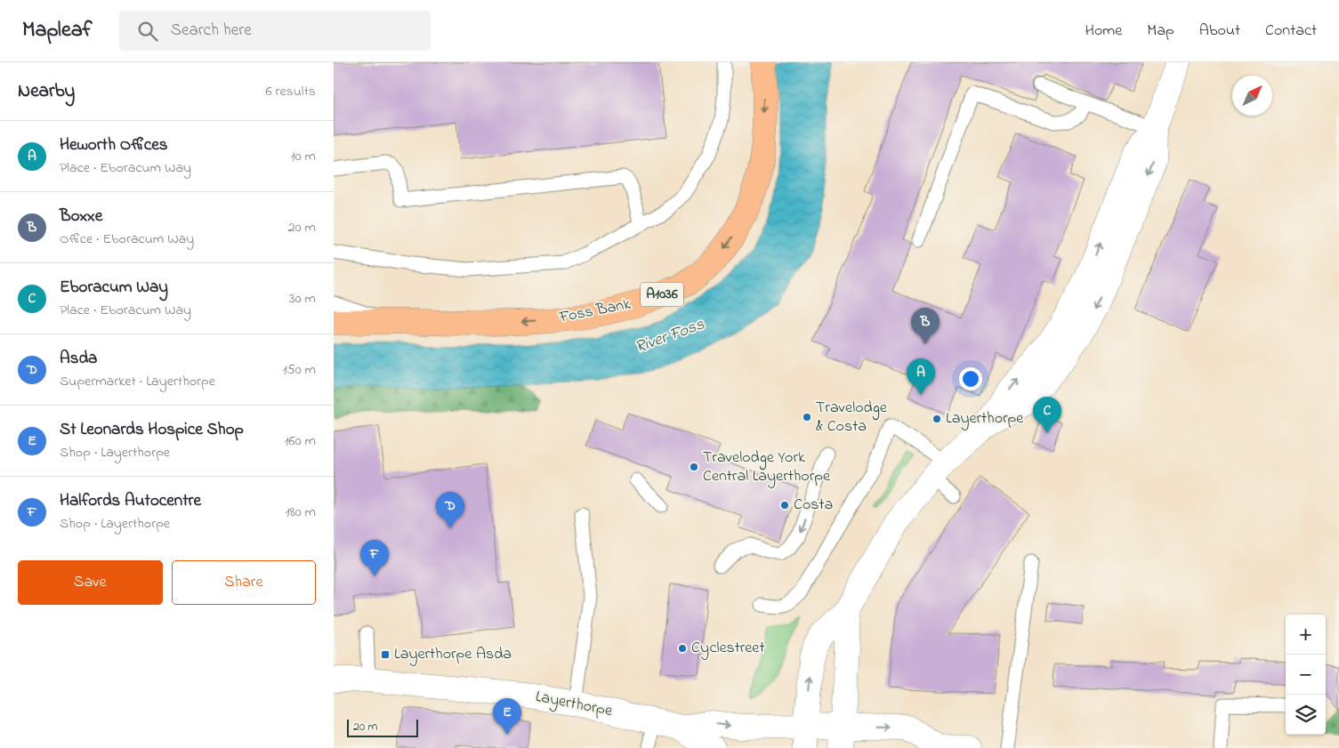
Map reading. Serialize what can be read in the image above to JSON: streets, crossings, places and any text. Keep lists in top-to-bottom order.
{
  "streets": {
    "main road": ["A1036", "Foss Bank"],
    "street": ["Layerthorpe"]
  },
  "one_way": ["Foss Bank"],
  "water": ["River Foss"],
  "places": {
    "other": [
      "Travelodge & Costa",
      "Layerthorpe",
      "Travelodge York Central Layerthorpe",
      "Costa",
      "Cyclestreet"
    ],
    "transit": ["Layerthorpe Asda"]
  },
  "scale_bar": "20 m",
  "north": "top right",
  "page": {
    "header": "Mapleaf",
    "search": "Search here",
    "nav": [
      "Home",
      "Map",
      "About",
      "Contact"
    ],
    "heading": ["Nearby", "6 results"],
    "list": [
      {
        "mark": "A",
        "name": "Heworth Offices",
        "note": "Place · Eboracum Way",
        "value": "10 m"
      },
      {
        "mark": "B",
        "name": "Boxxe",
        "note": "Office · Eboracum Way",
        "value": "20 m"
      },
      {
        "mark": "C",
        "name": "Eboracum Way",
        "note": "Place · Eboracum Way",
        "value": "30 m"
      },
      {
        "mark": "D",
        "name": "Asda",
        "note": "Supermarket · Layerthorpe",
        "value": "150 m"
      },
      {
        "mark": "E",
        "name": "St Leonards Hospice Shop",
        "note": "Shop · Layerthorpe",
        "value": "160 m"
      },
      {
        "mark": "F",
        "name": "Halfords Autocentre",
        "note": "Shop · Layerthorpe",
        "value": "180 m"
      }
    ],
    "pins": [
      "B",
      "A",
      "C",
      "D",
      "F",
      "E"
    ],
    "buttons": ["Save", "Share"],
    "map_buttons": ["+", "−"],
    "scale": "20 m"
  }
}
